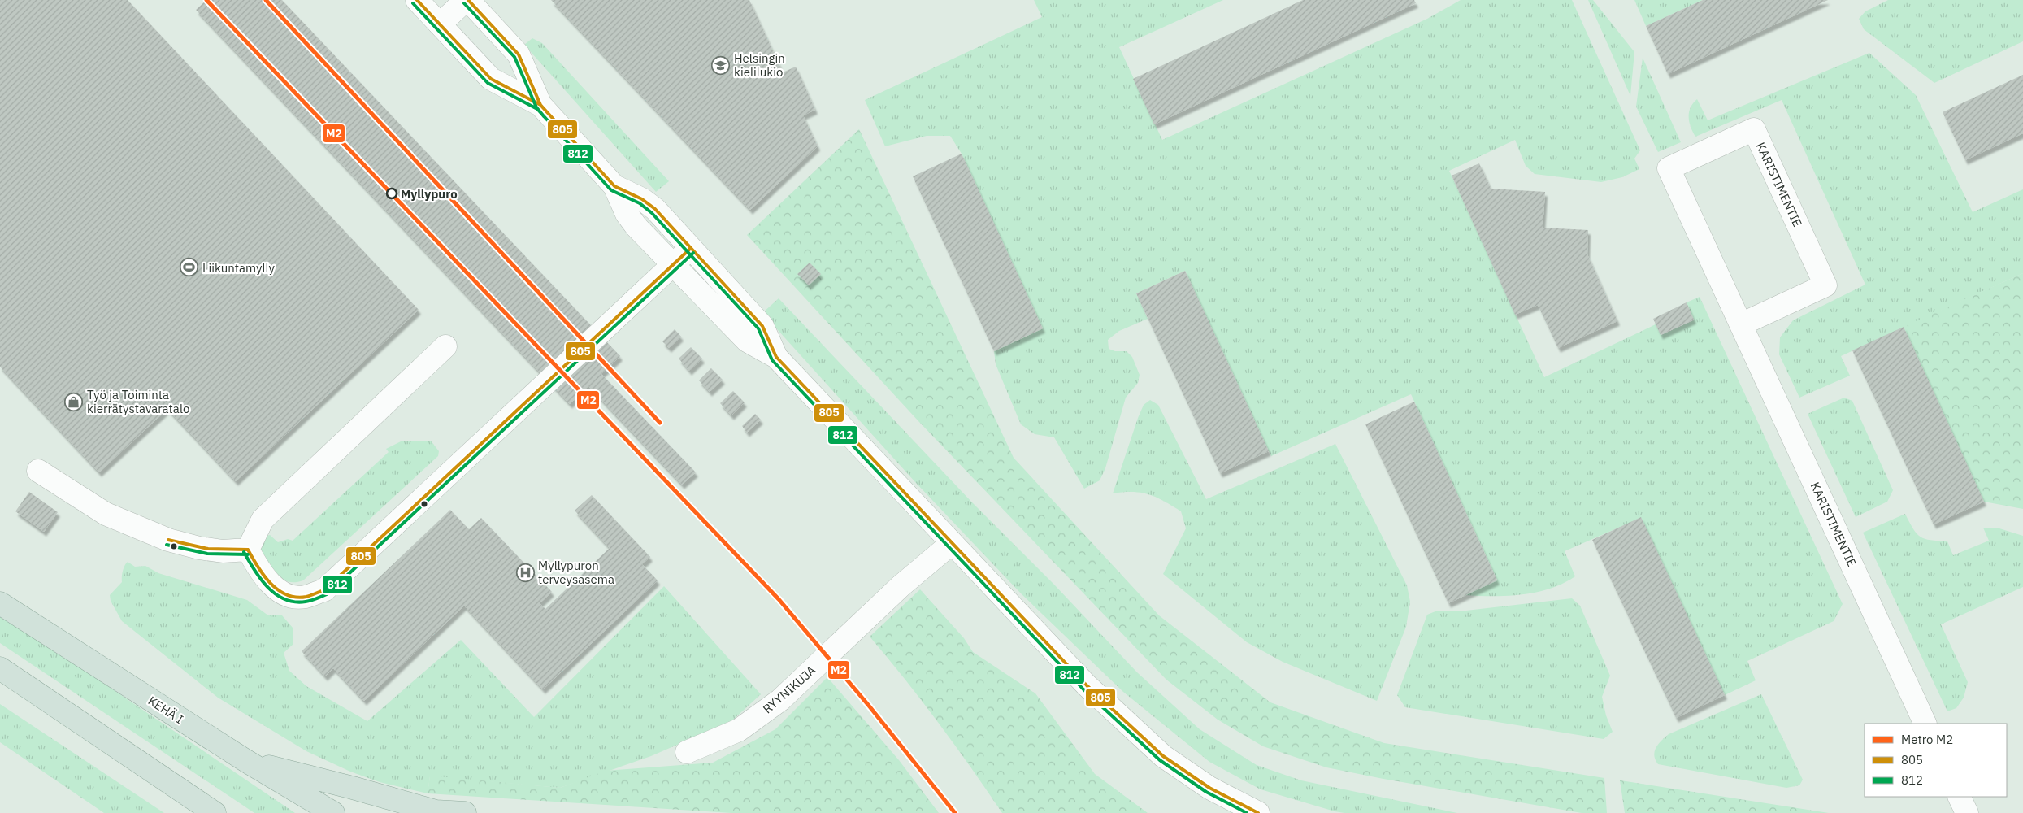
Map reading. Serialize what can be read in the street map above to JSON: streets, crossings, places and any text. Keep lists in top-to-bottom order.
{
  "streets": {
    "highway": ["KEHÄ I"],
    "street": ["KARISTIMENTIE", "RYYNIKUJA"]
  },
  "places": {
    "school or university": ["Helsingin kielilukio"],
    "other": ["Myllypuro"],
    "sports": ["Liikuntamylly"],
    "shop": ["Työ ja Toiminta kierrätystavaratalo"],
    "hospital": ["Myllypuron terveysasema"]
  },
  "lines": ["metro line M2", "transit line 805", "transit line 812"],
  "legend": ["Metro M2", "805", "812"]
}
